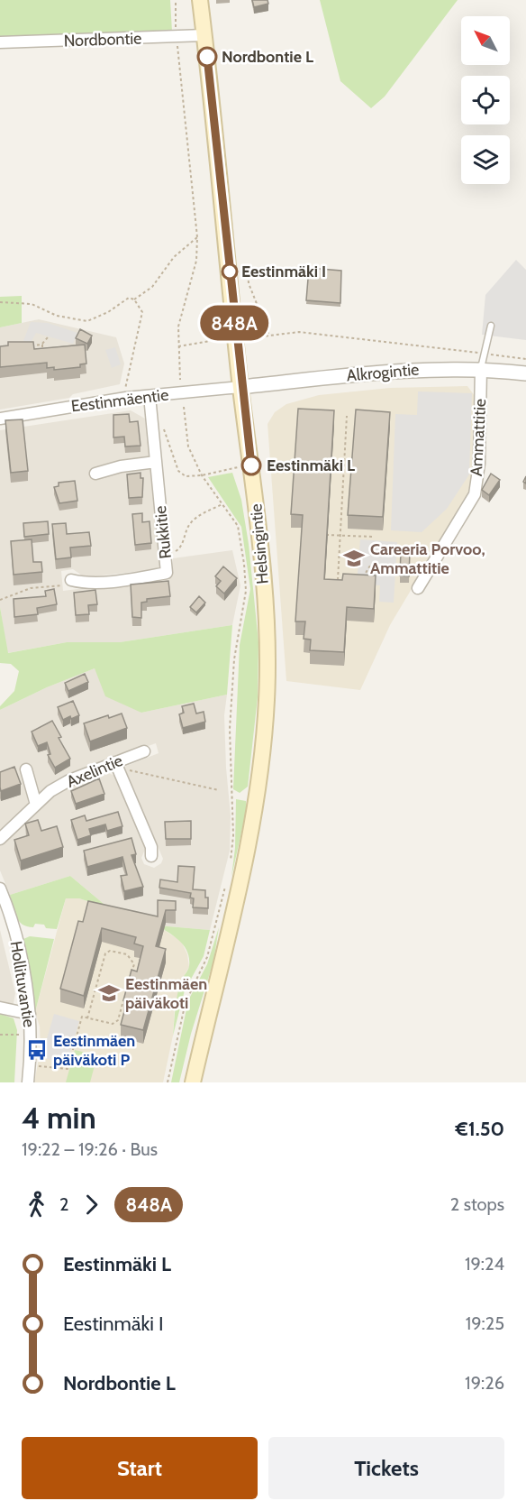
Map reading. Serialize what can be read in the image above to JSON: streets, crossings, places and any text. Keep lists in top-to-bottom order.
{
  "streets": {
    "main road": ["Helsingintie"],
    "street": [
      "Nordbontie",
      "Alkrogintie",
      "Eestinmäentie",
      "Ammattitie",
      "Rukkitie",
      "Axelintie",
      "Hollituvantie"
    ]
  },
  "crossings": [
    ["Nordbontie", "Helsingintie"],
    ["Alkrogintie", "Eestinmäentie"],
    ["Alkrogintie", "Ammattitie"],
    ["Alkrogintie", "Helsingintie"],
    ["Eestinmäentie", "Rukkitie"],
    ["Eestinmäentie", "Helsingintie"]
  ],
  "places": {
    "other": ["Nordbontie L", "Eestinmäki I", "Eestinmäki L"],
    "school or university": ["Careeria Porvoo, Ammattitie", "Eestinmäen päiväkoti"],
    "bus stop": ["Eestinmäen päiväkoti P"]
  },
  "lines": ["bus line 848A"],
  "north": "top left",
  "page": {
    "on_map": "848A",
    "heading": ["4 min", "19:22 – 19:26 · Bus", "€1.50"],
    "legs": ["2", "848A", "2 stops"],
    "list": [
      {
        "name": "Eestinmäki L",
        "value": "19:24"
      },
      {
        "name": "Eestinmäki I",
        "value": "19:25"
      },
      {
        "name": "Nordbontie L",
        "value": "19:26"
      }
    ],
    "buttons": ["Start", "Tickets"]
  }
}
